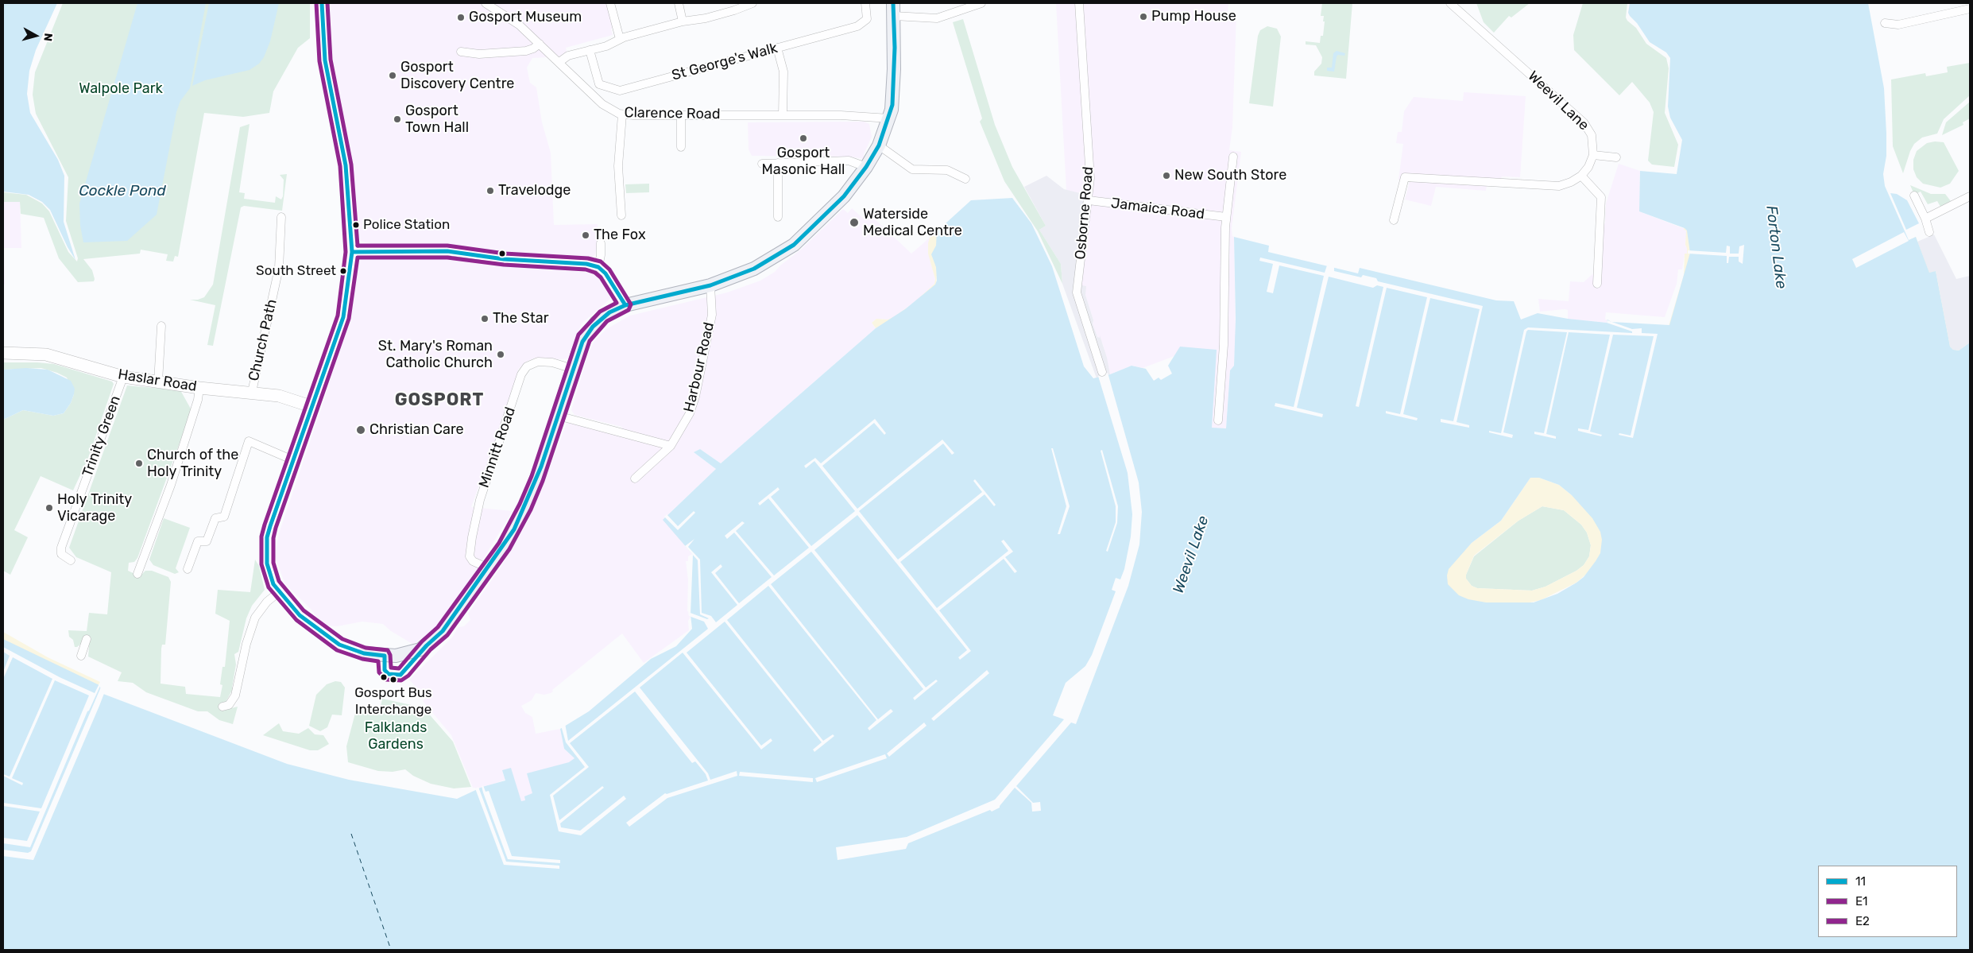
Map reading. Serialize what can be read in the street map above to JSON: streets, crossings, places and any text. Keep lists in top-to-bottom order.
{
  "streets": {
    "main road": ["Haslar Road"],
    "street": [
      "St George's Walk",
      "Weevil Lane",
      "Clarence Road",
      "Jamaica Road",
      "Osborne Road",
      "Church Path",
      "Harbour Road",
      "Trinity Green",
      "Minnitt Road"
    ]
  },
  "crossings": [
    ["Jamaica Road", "Osborne Road"],
    ["Church Path", "Haslar Road"],
    ["Haslar Road", "Trinity Green"]
  ],
  "districts": ["GOSPORT"],
  "water": ["Cockle Pond", "Forton Lake", "Weevil Lake"],
  "parks": ["Walpole Park", "Falklands Gardens"],
  "places": [
    "Pump House",
    "Gosport Museum",
    "Gosport Discovery Centre",
    "Gosport Town Hall",
    "Gosport Masonic Hall",
    "New South Store",
    "Travelodge",
    "Waterside Medical Centre",
    "Police Station",
    "The Fox",
    "South Street",
    "The Star",
    "St. Mary's Roman Catholic Church",
    "Christian Care",
    "Church of the Holy Trinity",
    "Holy Trinity Vicarage",
    "Gosport Bus Interchange"
  ],
  "lines": ["transit line 11", "transit line E1", "transit line E2"],
  "legend": ["11", "E1", "E2"],
  "north": "right"
}
